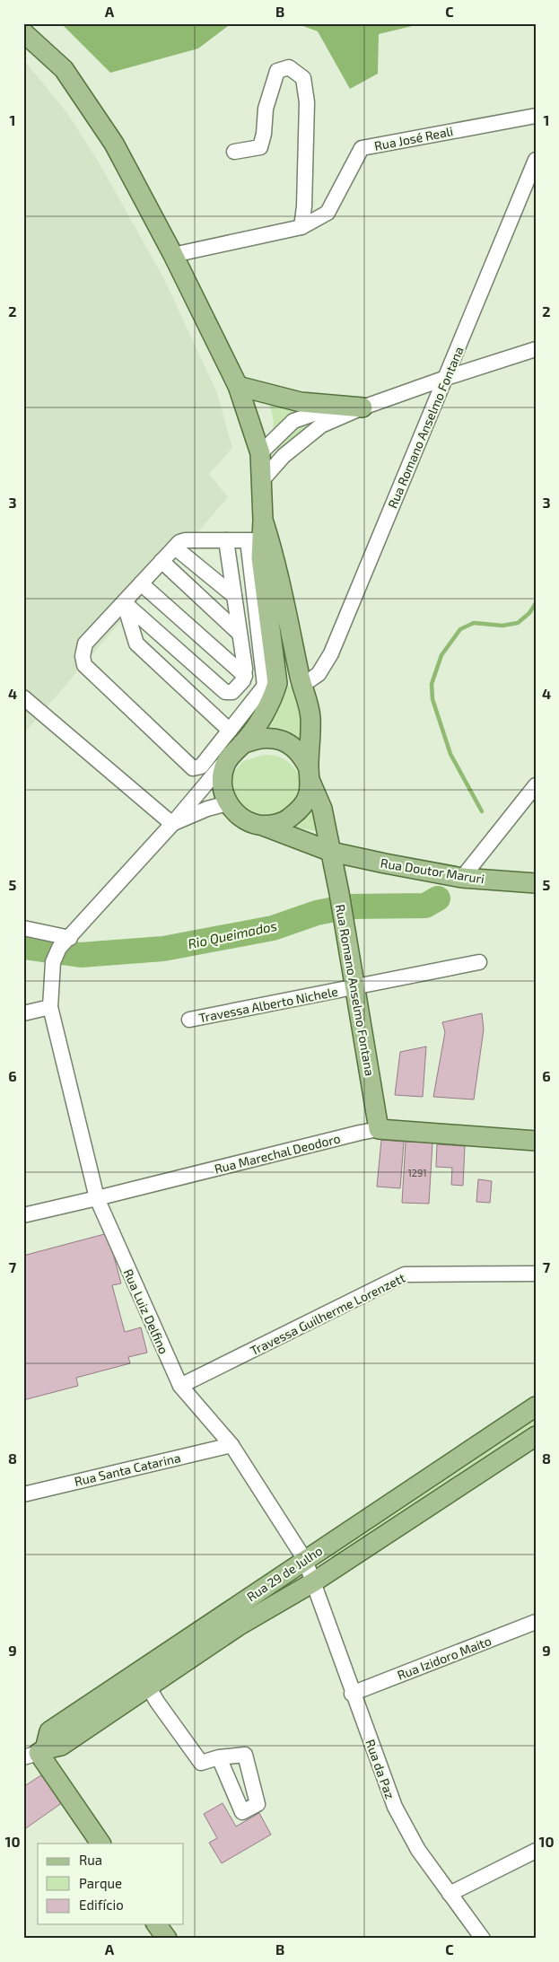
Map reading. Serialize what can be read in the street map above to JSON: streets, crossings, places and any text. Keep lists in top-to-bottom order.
{
  "streets": {
    "main road": [
      "Rua Romano Anselmo Fontana",
      "Rua Doutor Maruri",
      "Rua Marechal Deodoro",
      "Rua 29 de Julho"
    ],
    "street": [
      "Rua José Reali",
      "Travessa Alberto Nichele",
      "Rua Luiz Delfino",
      "Travessa Guilherme Lorenzett",
      "Rua Santa Catarina",
      "Rua Izidoro Maito",
      "Rua da Paz"
    ]
  },
  "crossings": [
    ["Rua Romano Anselmo Fontana", "Rua Doutor Maruri"],
    ["Rua Romano Anselmo Fontana", "Travessa Alberto Nichele"],
    ["Rua Romano Anselmo Fontana", "Rua Marechal Deodoro"],
    ["Rua Marechal Deodoro", "Rua Luiz Delfino"],
    ["Rua Luiz Delfino", "Travessa Guilherme Lorenzett"],
    ["Rua Luiz Delfino", "Rua Santa Catarina"],
    ["Rua Luiz Delfino", "Rua 29 de Julho"],
    ["Rua Luiz Delfino", "Rua da Paz"],
    ["Rua 29 de Julho", "Rua da Paz"],
    ["Rua Izidoro Maito", "Rua da Paz"]
  ],
  "water": ["Rio Queimados"],
  "house_numbers": ["1291"],
  "legend": ["Rua", "Parque", "Edifício"],
  "grid": {
    "columns": ["A", "B", "C"],
    "rows": [
      "1",
      "2",
      "3",
      "4",
      "5",
      "6",
      "7",
      "8",
      "9",
      "10"
    ]
  }
}
